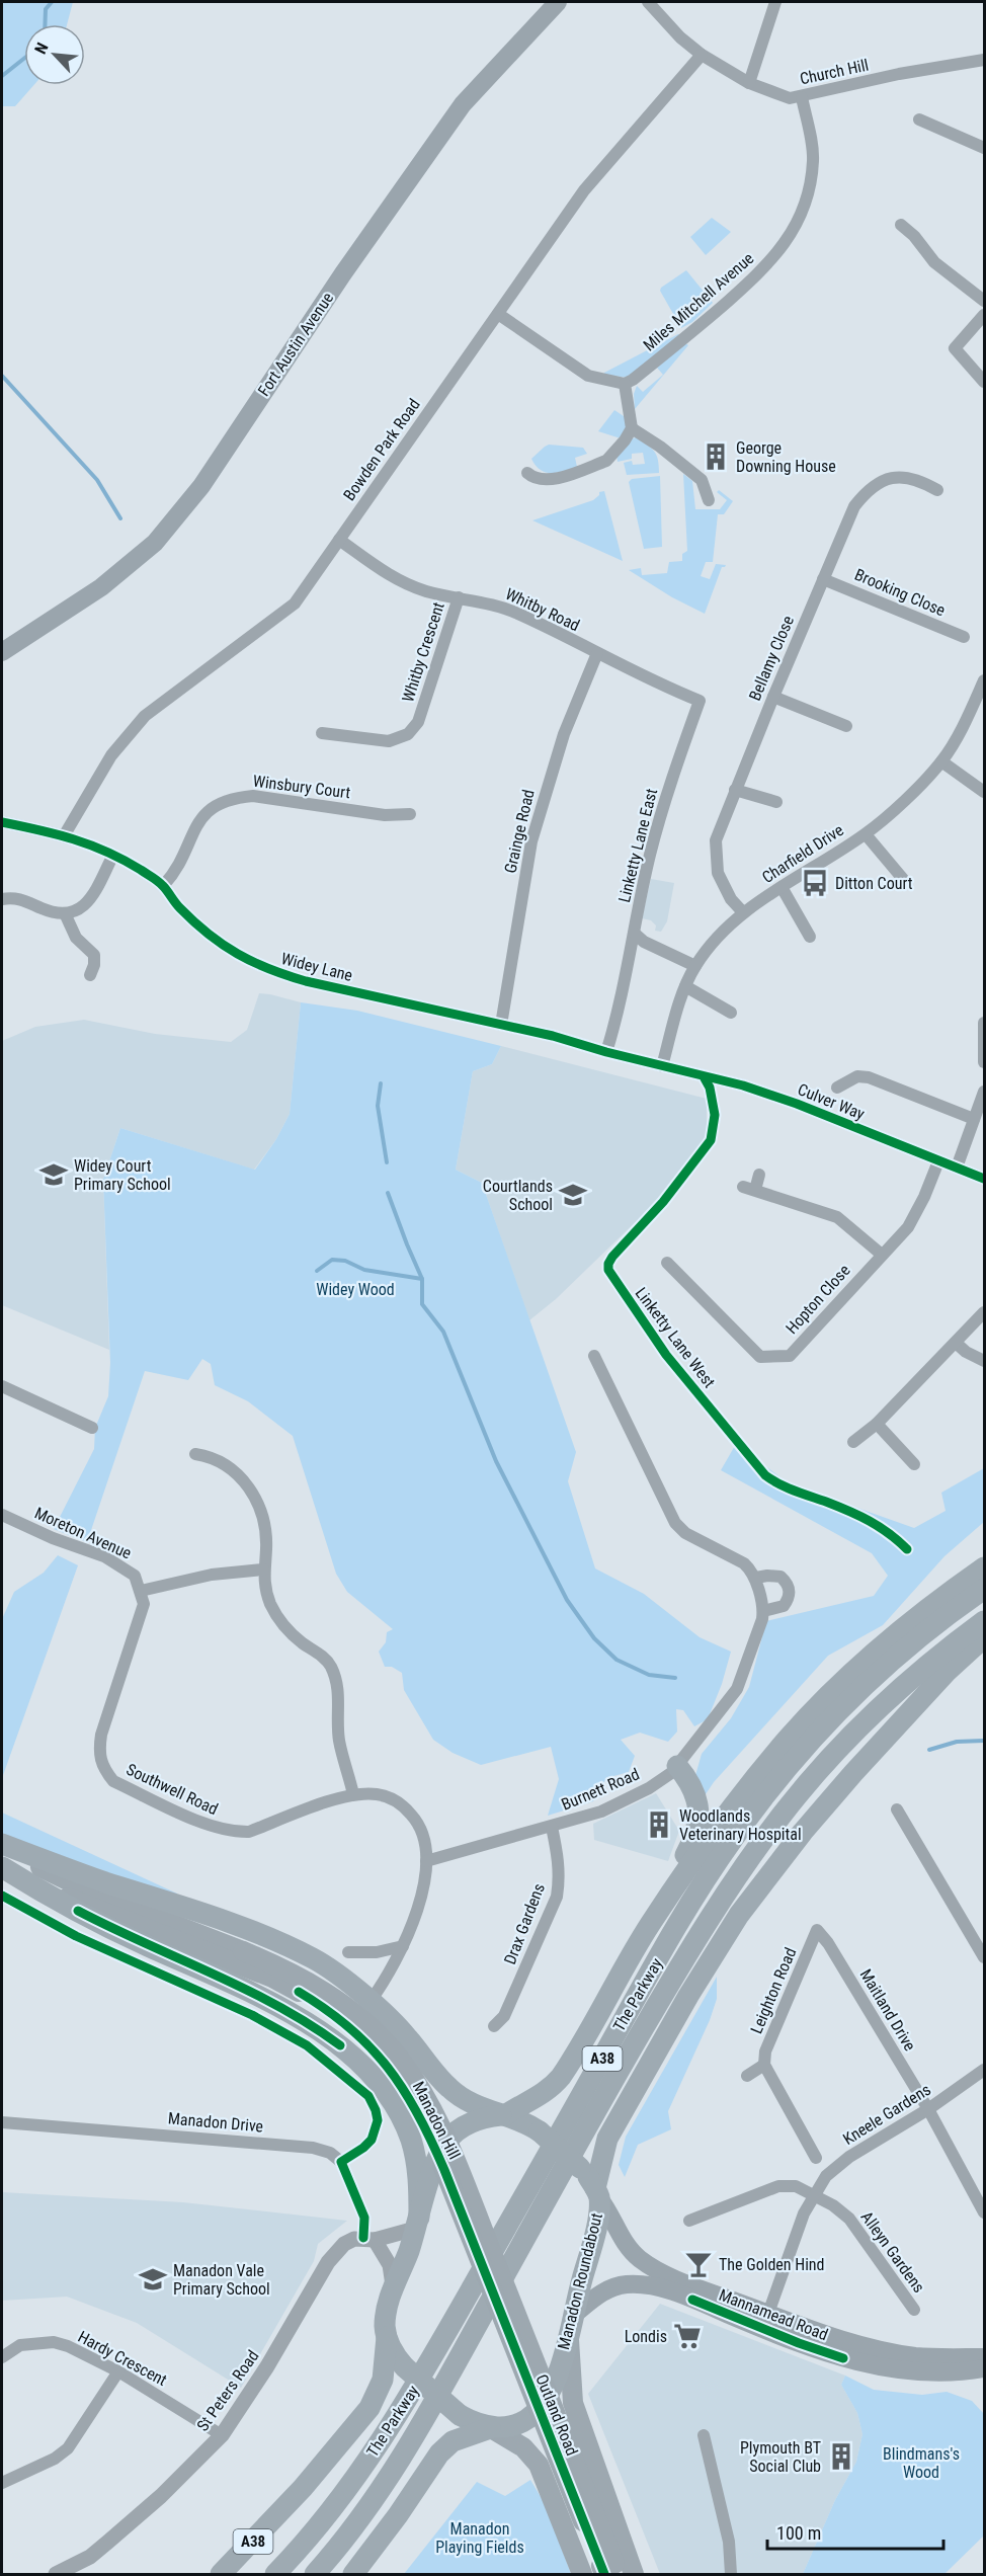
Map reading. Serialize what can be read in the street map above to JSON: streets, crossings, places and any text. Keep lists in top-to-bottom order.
{
  "streets": {
    "highway": ["The Parkway", "A38", "Manadon Roundabout"],
    "main road": [
      "Fort Austin Avenue",
      "Manadon Hill",
      "Mannamead Road",
      "Outland Road"
    ],
    "street": [
      "Church Hill",
      "Miles Mitchell Avenue",
      "Bowden Park Road",
      "Brooking Close",
      "Whitby Road",
      "Whitby Crescent",
      "Bellamy Close",
      "Winsbury Court",
      "Grainge Road",
      "Linketty Lane East",
      "Charfield Drive",
      "Widey Lane",
      "Culver Way",
      "Hopton Close",
      "Moreton Avenue",
      "Southwell Road",
      "Burnett Road",
      "Drax Gardens",
      "Leighton Road",
      "Maitland Drive",
      "Kneele Gardens",
      "Manadon Drive",
      "Alleyn Gardens",
      "Hardy Crescent",
      "St Peters Road"
    ],
    "cycle path": ["Linketty Lane West"]
  },
  "crossings": [
    ["Church Hill", "Miles Mitchell Avenue"],
    ["Church Hill", "Bowden Park Road"],
    ["Bowden Park Road", "Whitby Road"],
    ["Bowden Park Road", "Widey Lane"],
    ["Brooking Close", "Bellamy Close"],
    ["Whitby Road", "Whitby Crescent"],
    ["Whitby Road", "Grainge Road"],
    ["Whitby Road", "Linketty Lane East"],
    ["Bellamy Close", "Charfield Drive"],
    ["Winsbury Court", "Widey Lane"],
    ["Grainge Road", "Widey Lane"],
    ["Linketty Lane East", "Widey Lane"],
    ["Charfield Drive", "Widey Lane"],
    ["Charfield Drive", "Culver Way"],
    ["Widey Lane", "Culver Way"],
    ["Culver Way", "Hopton Close"],
    ["Moreton Avenue", "Southwell Road"],
    ["Southwell Road", "Burnett Road"],
    ["Southwell Road", "Manadon Roundabout"],
    ["Burnett Road", "Drax Gardens"],
    ["Leighton Road", "Maitland Drive"],
    ["Maitland Drive", "Kneele Gardens"],
    ["A38", "Manadon Roundabout"],
    ["A38", "Mannamead Road"],
    ["Kneele Gardens", "Alleyn Gardens"],
    ["Kneele Gardens", "Mannamead Road"],
    ["Manadon Hill", "Manadon Roundabout"],
    ["Manadon Hill", "Outland Road"],
    ["Manadon Roundabout", "Mannamead Road"],
    ["Hardy Crescent", "St Peters Road"]
  ],
  "parks": ["Widey Wood", "Blindmans's Wood", "Manadon Playing Fields"],
  "places": {
    "building": ["George Downing House", "Woodlands Veterinary Hospital", "Plymouth BT Social Club"],
    "bus stop": ["Ditton Court"],
    "school or university": ["Widey Court Primary School", "Courtlands School", "Manadon Vale Primary School"],
    "bar": ["The Golden Hind"],
    "supermarket": ["Londis"]
  },
  "scale_bar": "100 m",
  "north": "top left"
}
